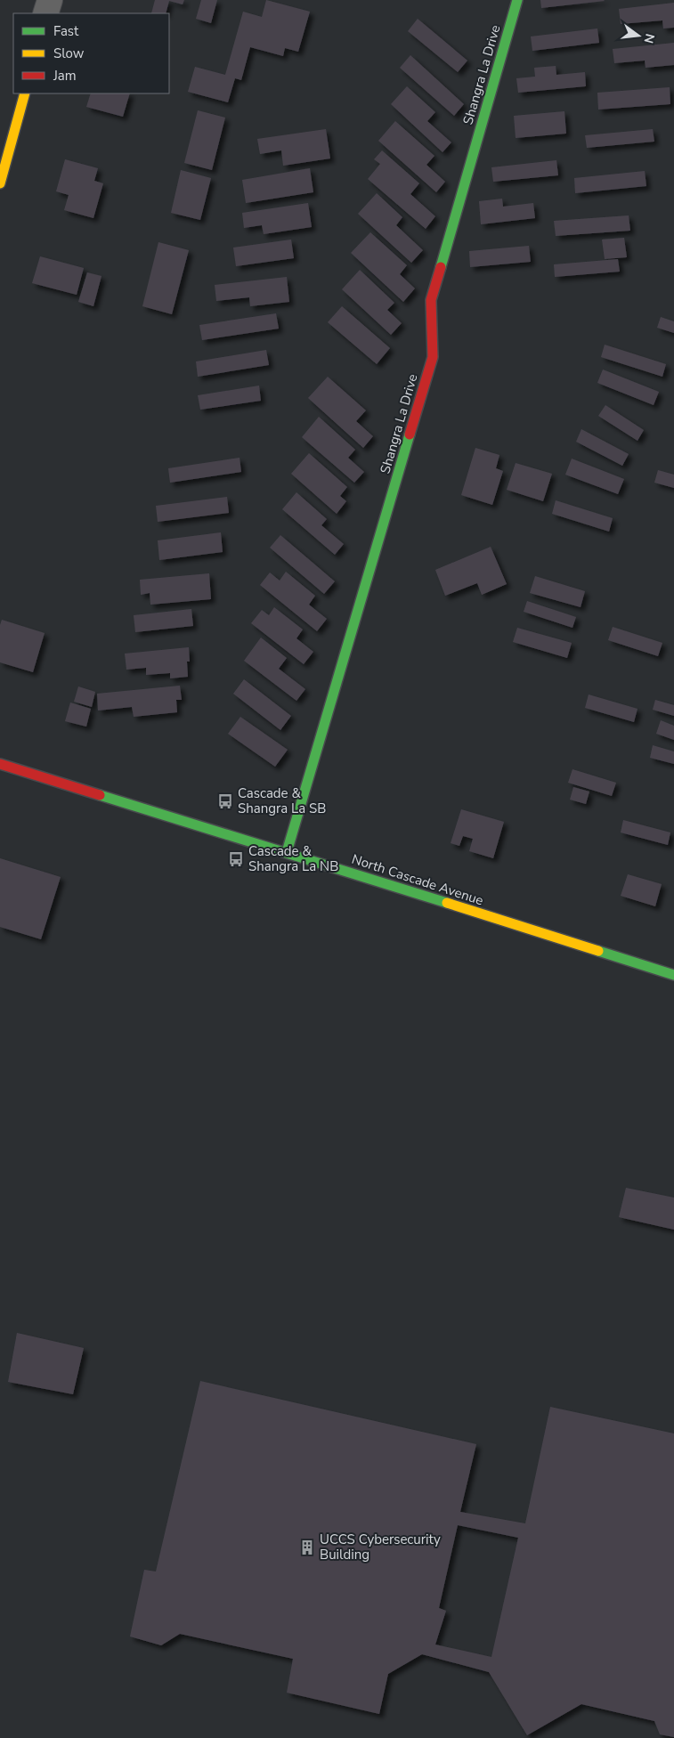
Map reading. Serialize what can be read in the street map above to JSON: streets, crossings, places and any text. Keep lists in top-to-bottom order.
{
  "streets": {
    "street": ["Shangra La Drive", "North Cascade Avenue"]
  },
  "crossings": [
    ["Shangra La Drive", "North Cascade Avenue"]
  ],
  "places": {
    "bus stop": ["Cascade & Shangra La SB", "Cascade & Shangra La NB"],
    "building": ["UCCS Cybersecurity Building"]
  },
  "legend": ["Fast", "Slow", "Jam"],
  "north": "right"
}
